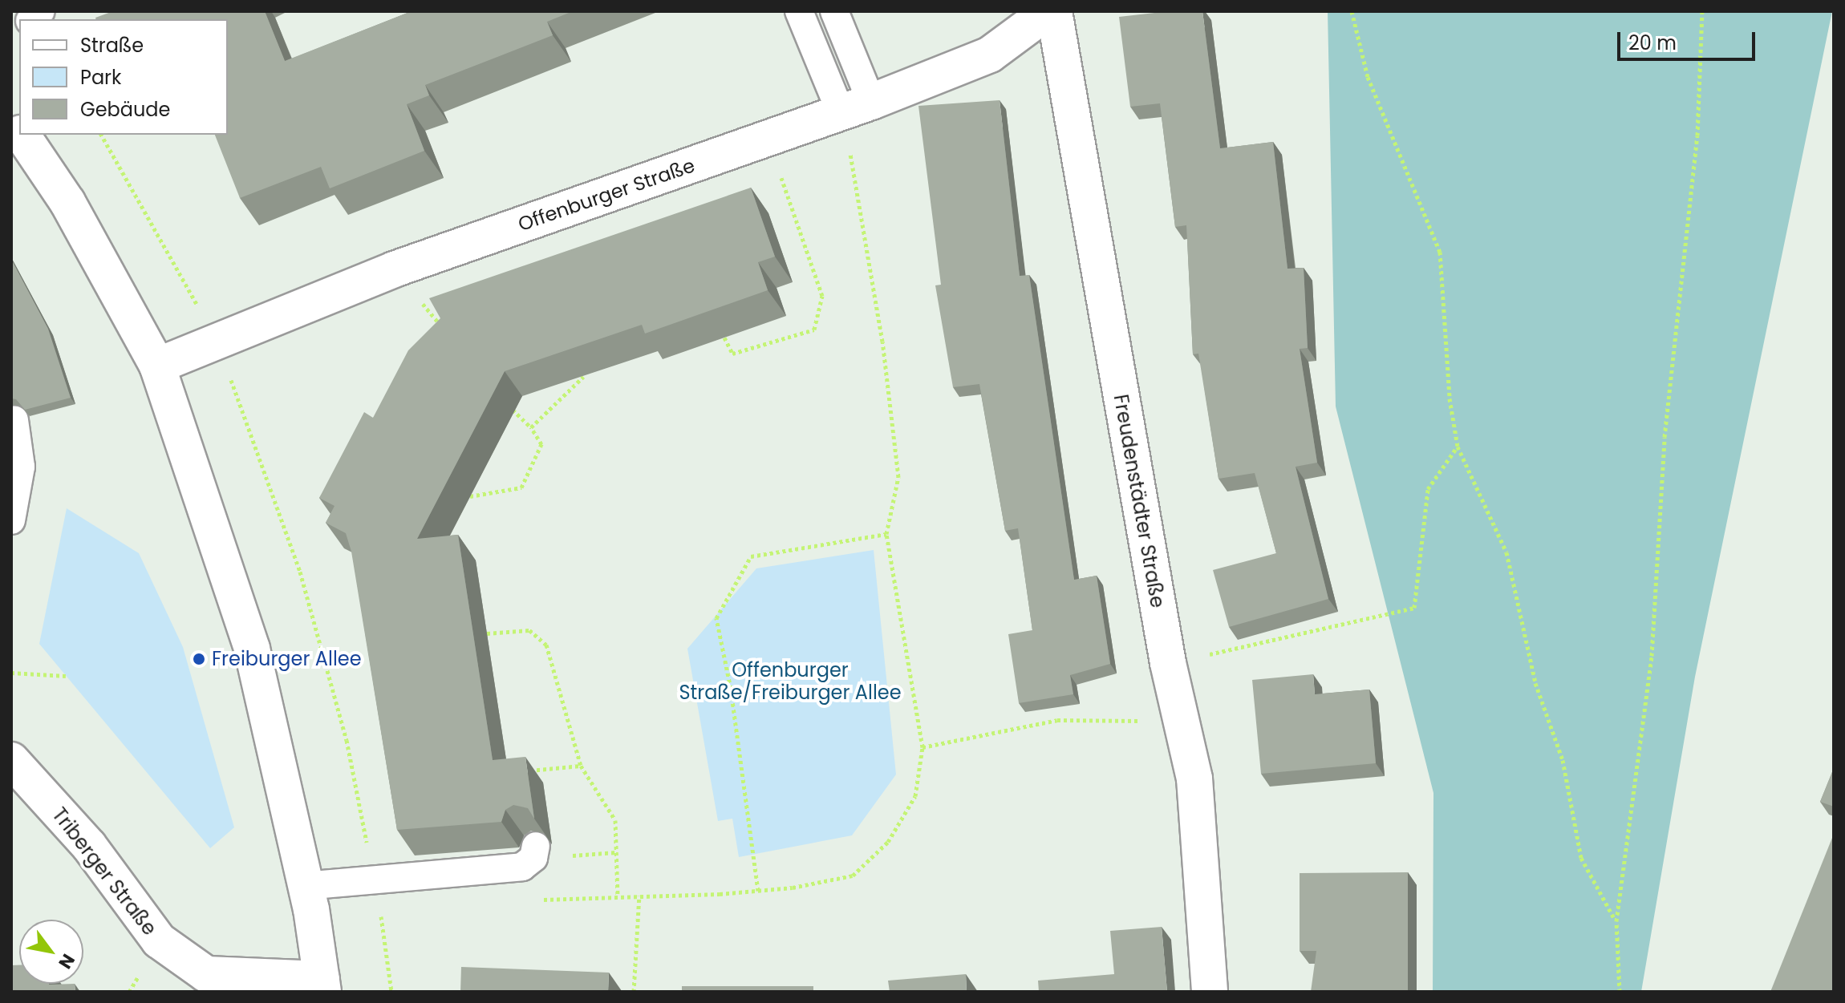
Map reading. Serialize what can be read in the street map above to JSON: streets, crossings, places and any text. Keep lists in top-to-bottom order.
{
  "streets": {
    "street": ["Offenburger Straße", "Freudenstädter Straße", "Triberger Straße"]
  },
  "parks": ["Offenburger Straße/Freiburger Allee"],
  "places": ["Freiburger Allee"],
  "legend": ["Straße", "Park", "Gebäude"],
  "scale_bar": "20 m",
  "north": "bottom right"
}
